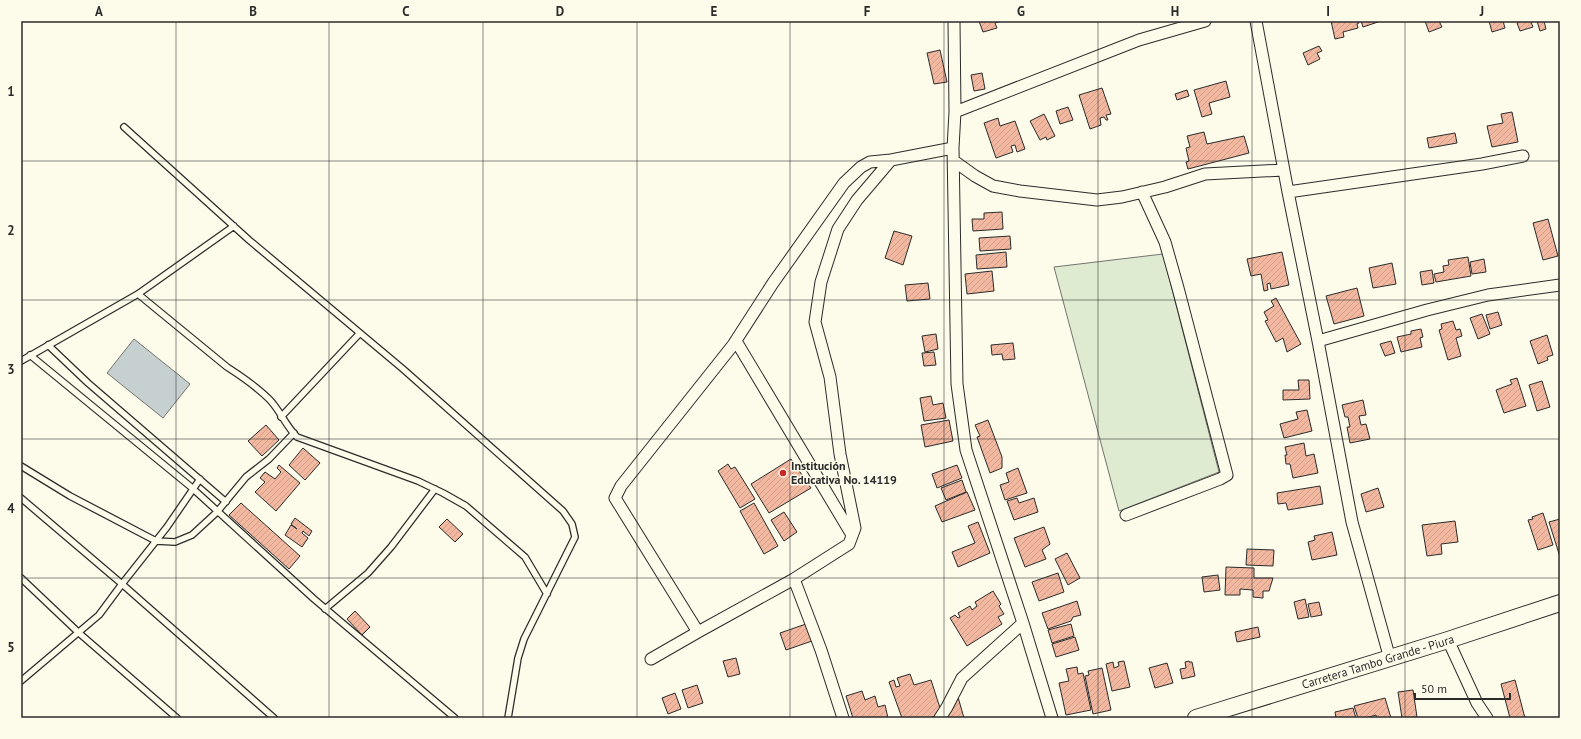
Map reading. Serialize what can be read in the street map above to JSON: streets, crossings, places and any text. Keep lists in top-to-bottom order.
{
  "streets": {
    "main road": ["Carretera Tambo Grande - Piura"]
  },
  "places": ["Institución Educativa No. 14119"],
  "scale_bar": "50 m",
  "grid": {
    "columns": [
      "A",
      "B",
      "C",
      "D",
      "E",
      "F",
      "G",
      "H",
      "I",
      "J"
    ],
    "rows": [
      "1",
      "2",
      "3",
      "4",
      "5"
    ]
  }
}
